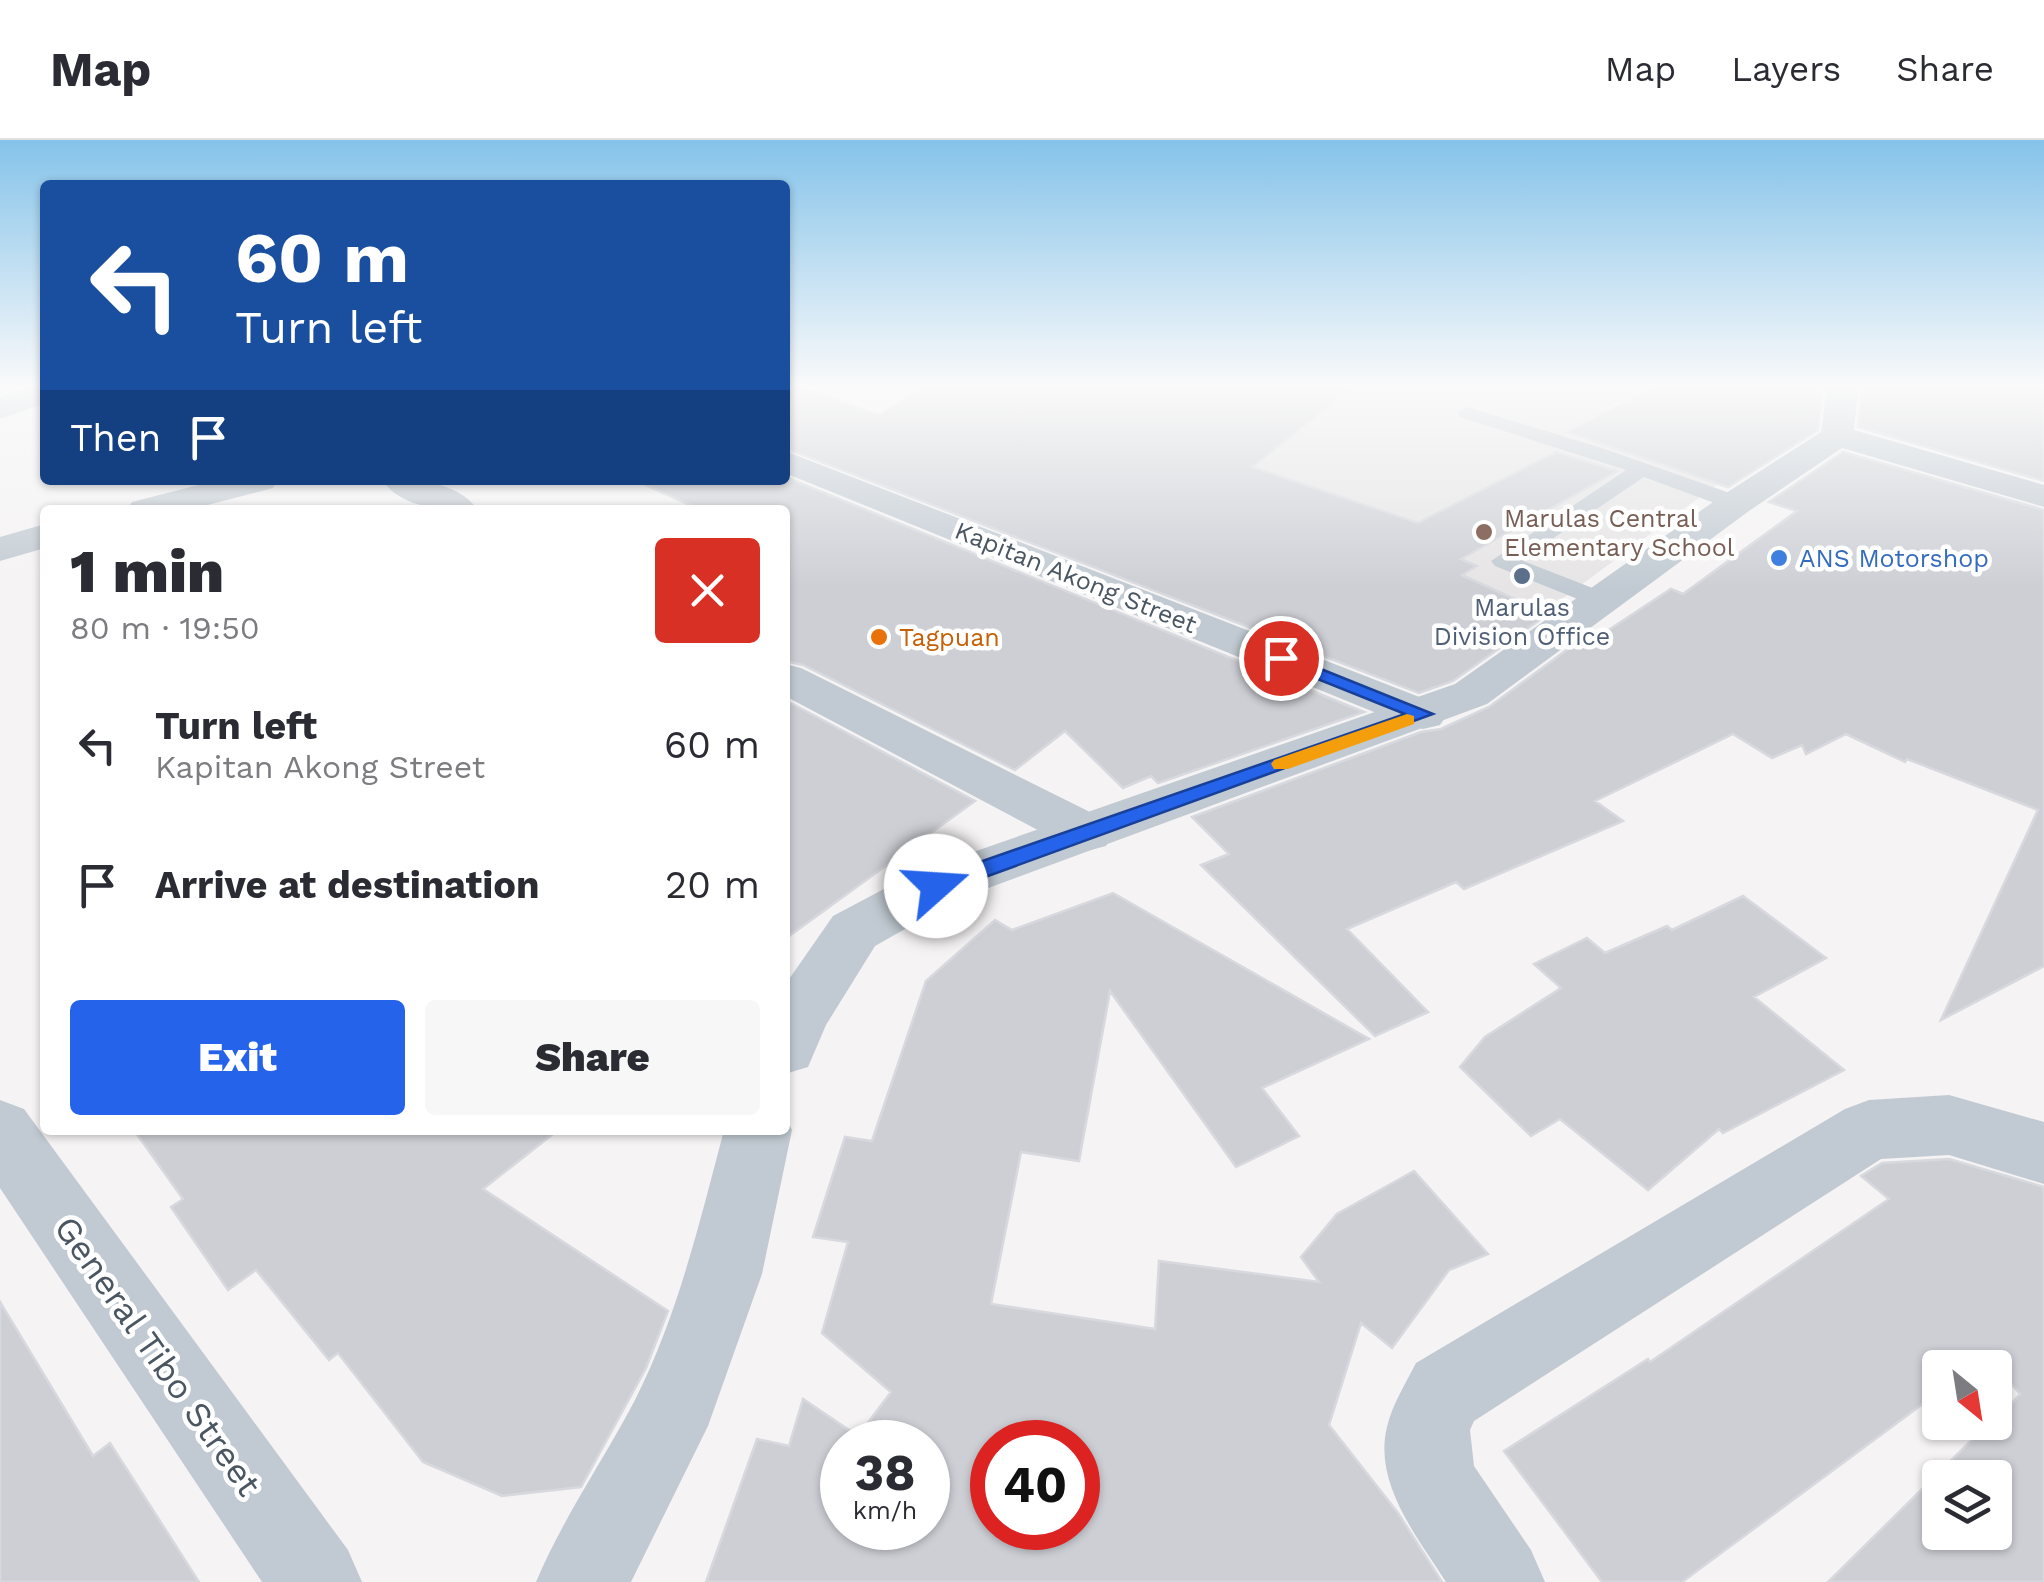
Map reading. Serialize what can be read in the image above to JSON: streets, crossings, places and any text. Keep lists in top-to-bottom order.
{
  "streets": {
    "street": ["Kapitan Akong Street", "General Tibo Street"]
  },
  "places": [
    "Marulas Central Elementary School",
    "ANS Motorshop",
    "Marulas Division Office",
    "Tagpuan"
  ],
  "north": "bottom right",
  "page": {
    "header": "Map",
    "nav": ["Map", "Layers", "Share"],
    "turn": ["60 m", "Turn left"],
    "then": "Then",
    "heading": ["1 min", "80 m · 19:50"],
    "list": [
      {
        "name": "Turn left",
        "note": "Kapitan Akong Street",
        "value": "60 m"
      },
      {
        "name": "Arrive at destination",
        "value": "20 m"
      }
    ],
    "buttons": ["Exit", "Share"],
    "speed": "38 km/h",
    "limit": "40"
  }
}
